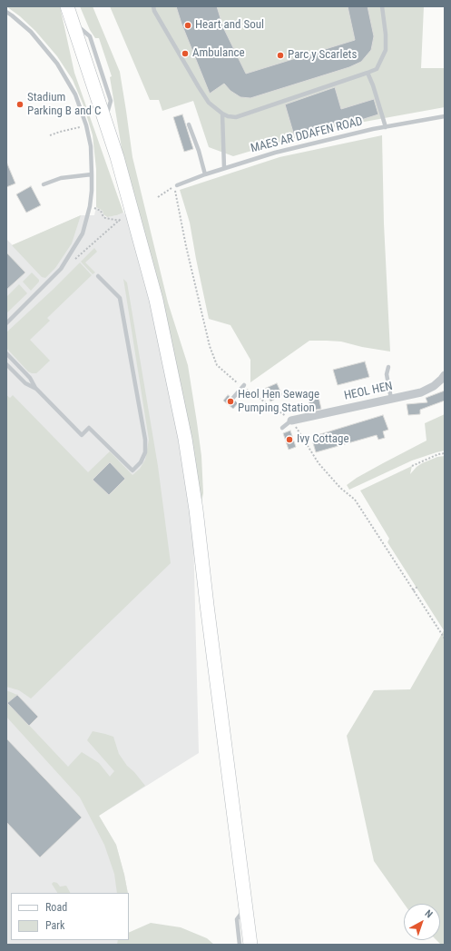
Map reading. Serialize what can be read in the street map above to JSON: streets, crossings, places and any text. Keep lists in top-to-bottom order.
{
  "streets": {
    "street": ["HEOL HEN"],
    "lane": ["MAES AR DDAFEN ROAD"]
  },
  "places": [
    "Heart and Soul",
    "Ambulance",
    "Parc y Scarlets",
    "Stadium Parking B and C",
    "Heol Hen Sewage Pumping Station",
    "Ivy Cottage"
  ],
  "legend": ["Road", "Park"],
  "north": "top right"
}
